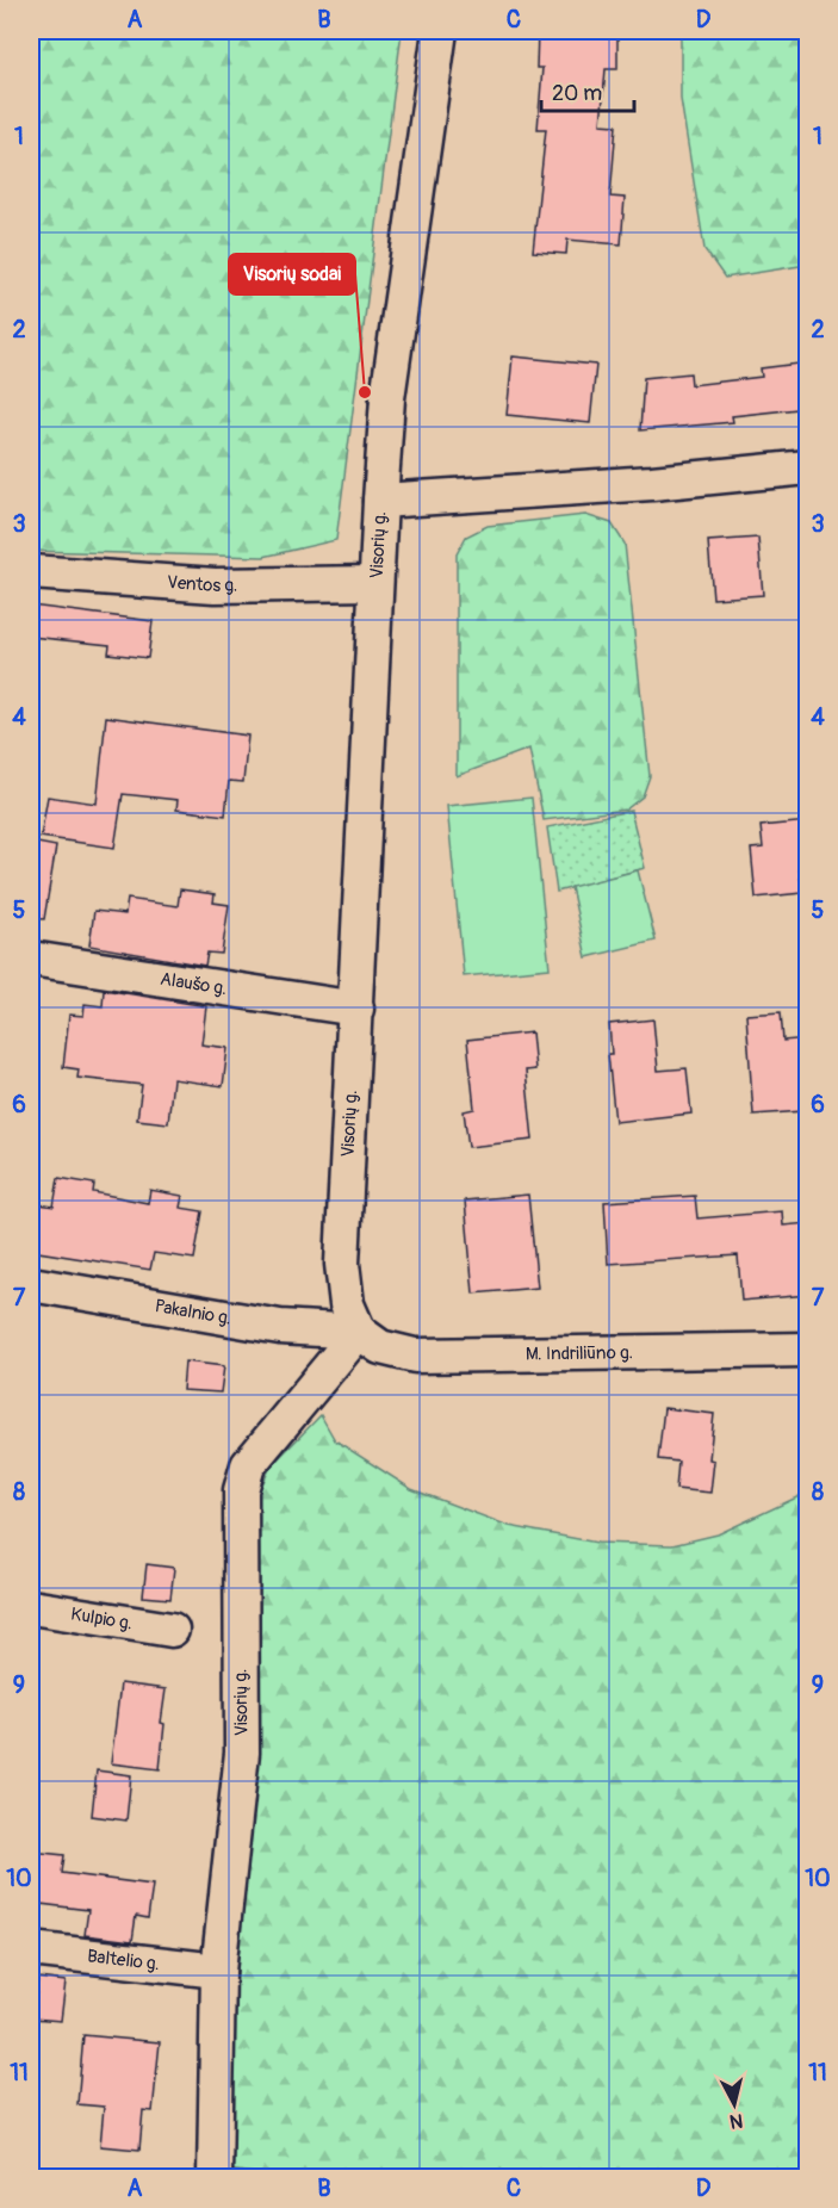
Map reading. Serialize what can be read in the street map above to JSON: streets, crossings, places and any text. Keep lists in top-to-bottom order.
{
  "streets": {
    "street": [
      "Visorių g.",
      "Ventos g.",
      "Alaušo g.",
      "Pakalnio g.",
      "M. Indriliūno g.",
      "Kulpio g.",
      "Baltelio g."
    ]
  },
  "crossings": [
    ["Visorių g.", "Ventos g."],
    ["Visorių g.", "Alaušo g."],
    ["Visorių g.", "Pakalnio g."],
    ["Visorių g.", "M. Indriliūno g."],
    ["Visorių g.", "Baltelio g."],
    ["Pakalnio g.", "M. Indriliūno g."]
  ],
  "places": ["Visorių sodai"],
  "scale_bar": "20 m",
  "north": "bottom",
  "grid": {
    "columns": [
      "A",
      "B",
      "C",
      "D"
    ],
    "rows": [
      "1",
      "2",
      "3",
      "4",
      "5",
      "6",
      "7",
      "8",
      "9",
      "10",
      "11"
    ]
  }
}
